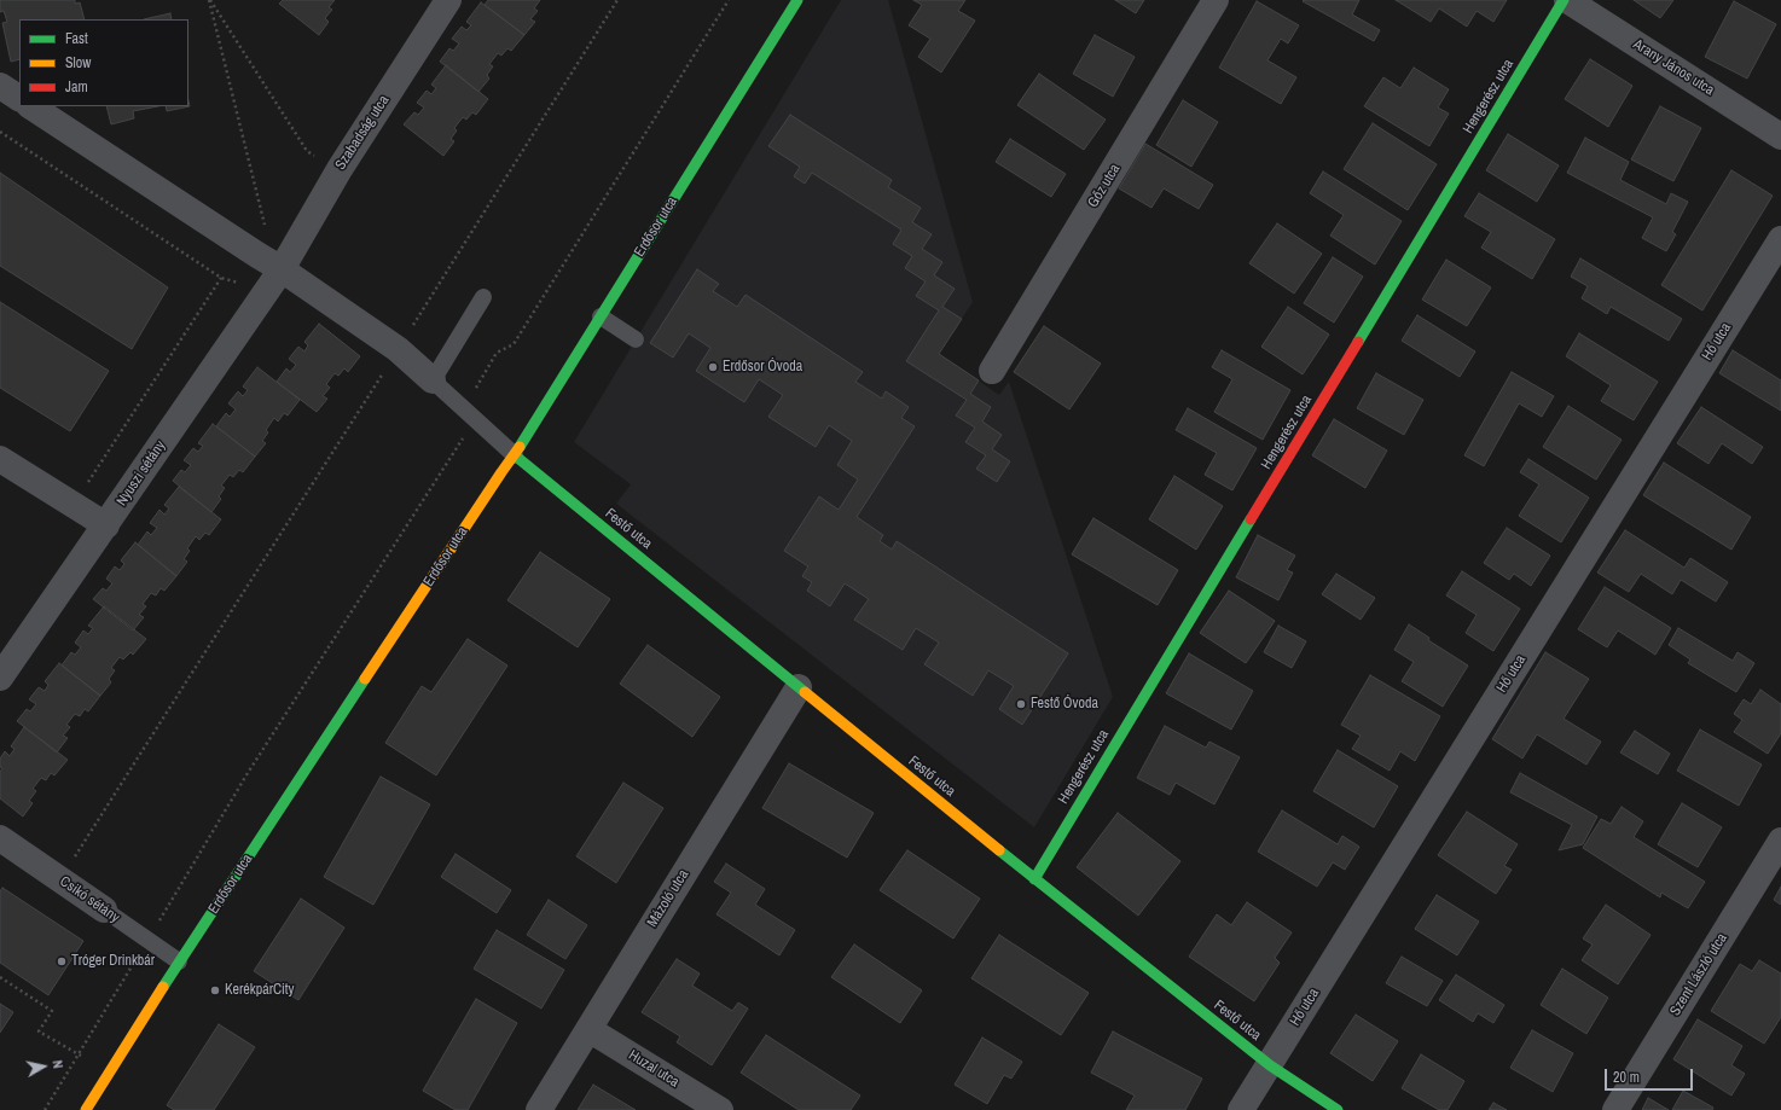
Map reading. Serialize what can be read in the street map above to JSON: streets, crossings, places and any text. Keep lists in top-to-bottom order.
{
  "streets": {
    "street": [
      "Arany János utca",
      "Hengerész utca",
      "Szabadság utca",
      "Gőz utca",
      "Erdősor utca",
      "Hő utca",
      "Nyuszi sétány",
      "Festő utca",
      "Mázoló utca",
      "Csikó sétány",
      "Szent László utca",
      "Huzal utca"
    ]
  },
  "crossings": [
    ["Arany János utca", "Hengerész utca"],
    ["Hengerész utca", "Festő utca"],
    ["Szabadság utca", "Nyuszi sétány"],
    ["Erdősor utca", "Festő utca"],
    ["Erdősor utca", "Csikó sétány"],
    ["Hő utca", "Festő utca"],
    ["Festő utca", "Mázoló utca"],
    ["Mázoló utca", "Huzal utca"]
  ],
  "places": [
    "Erdősor Óvoda",
    "Festő Óvoda",
    "Tróger Drinkbár",
    "KerékpárCity"
  ],
  "legend": ["Fast", "Slow", "Jam"],
  "scale_bar": "20 m",
  "north": "right"
}
